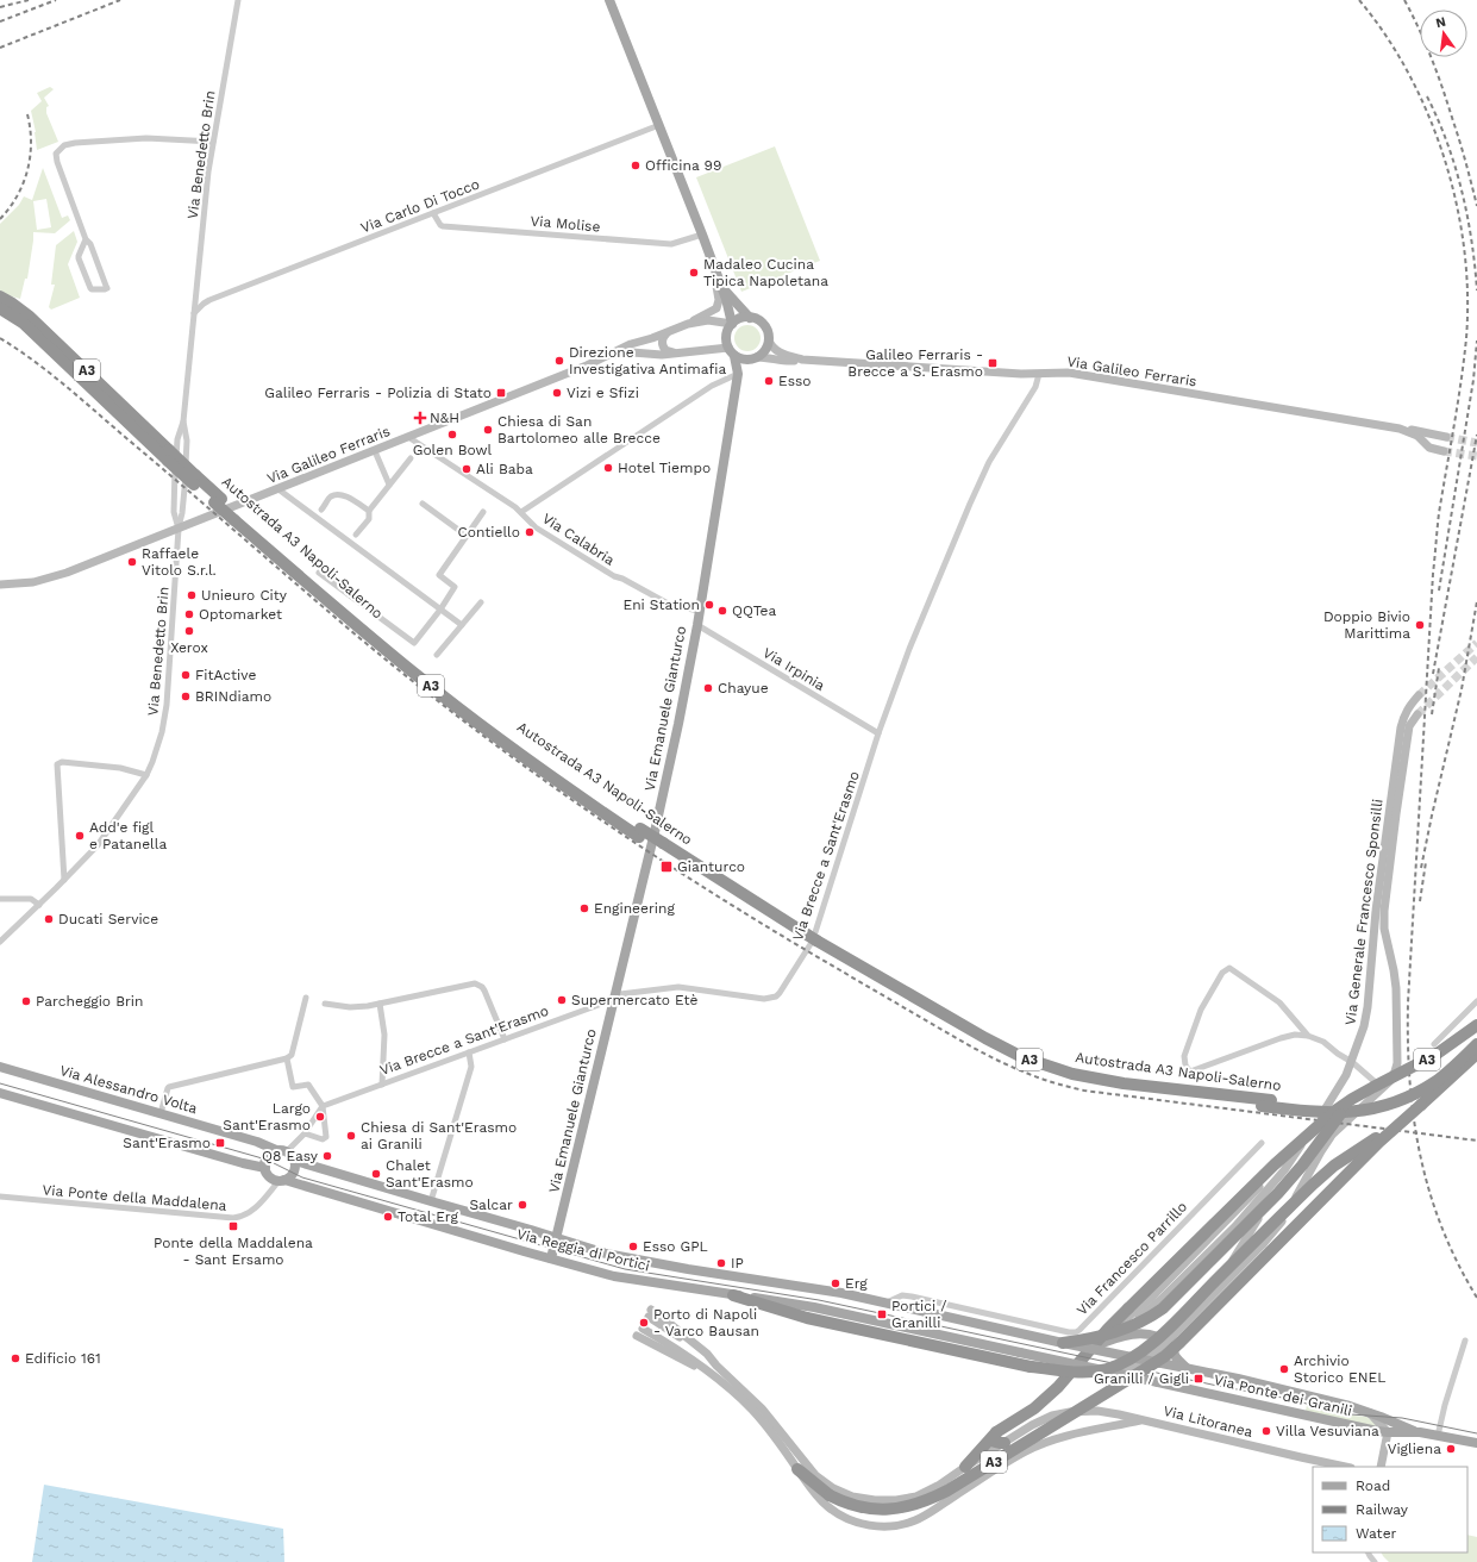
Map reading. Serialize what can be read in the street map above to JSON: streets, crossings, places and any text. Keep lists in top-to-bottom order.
{
  "streets": {
    "highway": ["A3", "Autostrada A3 Napoli-Salerno"],
    "main road": [
      "Via Galileo Ferraris",
      "Via Emanuele Gianturco",
      "Via Generale Francesco Sponsilli",
      "Via Alessandro Volta",
      "Via Reggia di Portici",
      "Via Ponte dei Granili",
      "Via Litoranea"
    ],
    "street": [
      "Via Benedetto Brin",
      "Via Carlo Di Tocco",
      "Via Molise",
      "Via Calabria",
      "Via Irpinia",
      "Via Brecce a Sant'Erasmo",
      "Via Ponte della Maddalena",
      "Via Francesco Parrillo"
    ]
  },
  "crossings": [
    ["Via Benedetto Brin", "Via Carlo Di Tocco"],
    ["Via Benedetto Brin", "Via Galileo Ferraris"],
    ["Via Carlo Di Tocco", "Via Molise"],
    ["A3", "Via Generale Francesco Sponsilli"],
    ["A3", "Via Reggia di Portici"],
    ["A3", "Via Ponte dei Granili"],
    ["A3", "Via Litoranea"],
    ["Via Galileo Ferraris", "Via Calabria"],
    ["Via Galileo Ferraris", "Via Emanuele Gianturco"],
    ["Via Galileo Ferraris", "Via Brecce a Sant'Erasmo"],
    ["Via Calabria", "Via Emanuele Gianturco"],
    ["Via Irpinia", "Via Emanuele Gianturco"],
    ["Via Irpinia", "Via Brecce a Sant'Erasmo"],
    ["Via Emanuele Gianturco", "Via Brecce a Sant'Erasmo"],
    ["Via Emanuele Gianturco", "Via Reggia di Portici"],
    ["Via Alessandro Volta", "Via Ponte della Maddalena"],
    ["Via Alessandro Volta", "Via Reggia di Portici"],
    ["Via Ponte della Maddalena", "Via Reggia di Portici"],
    ["Via Reggia di Portici", "Via Francesco Parrillo"],
    ["Via Reggia di Portici", "Via Ponte dei Granili"],
    ["Via Francesco Parrillo", "Via Ponte dei Granili"]
  ],
  "places": {
    "other": [
      "Officina 99",
      "Madaleo Cucina Tipica Napoletana",
      "Direzione Investigativa Antimafia",
      "Esso",
      "Vizi e Sfizi",
      "Chiesa di San Bartolomeo alle Brecce",
      "Golen Bowl",
      "Hotel Tiempo",
      "Ali Baba",
      "Contiello",
      "Raffaele Vitolo S.r.l.",
      "Unieuro City",
      "Eni Station",
      "QQTea",
      "Optomarket",
      "Doppio Bivio Marittima",
      "Xerox",
      "FitActive",
      "Chayue",
      "BRINdiamo",
      "Add'e figl e Patanella",
      "Engineering",
      "Ducati Service",
      "Supermercato Etè",
      "Parcheggio Brin",
      "Largo Sant'Erasmo",
      "Chiesa di Sant'Erasmo ai Granili",
      "Q8 Easy",
      "Chalet Sant'Erasmo",
      "Salcar",
      "Total Erg",
      "Esso GPL",
      "IP",
      "Erg",
      "Porto di Napoli - Varco Bausan",
      "Edificio 161",
      "Archivio Storico ENEL",
      "Villa Vesuviana",
      "Vigliena"
    ],
    "transit": [
      "Galileo Ferraris - Brecce a S. Erasmo",
      "Galileo Ferraris - Polizia di Stato",
      "Gianturco",
      "Sant'Erasmo",
      "Ponte della Maddalena - Sant Ersamo",
      "Portici / Granilli",
      "Granilli / Gigli"
    ],
    "health": ["N&H"]
  },
  "legend": ["Road", "Railway", "Water"],
  "north": "top"
}
